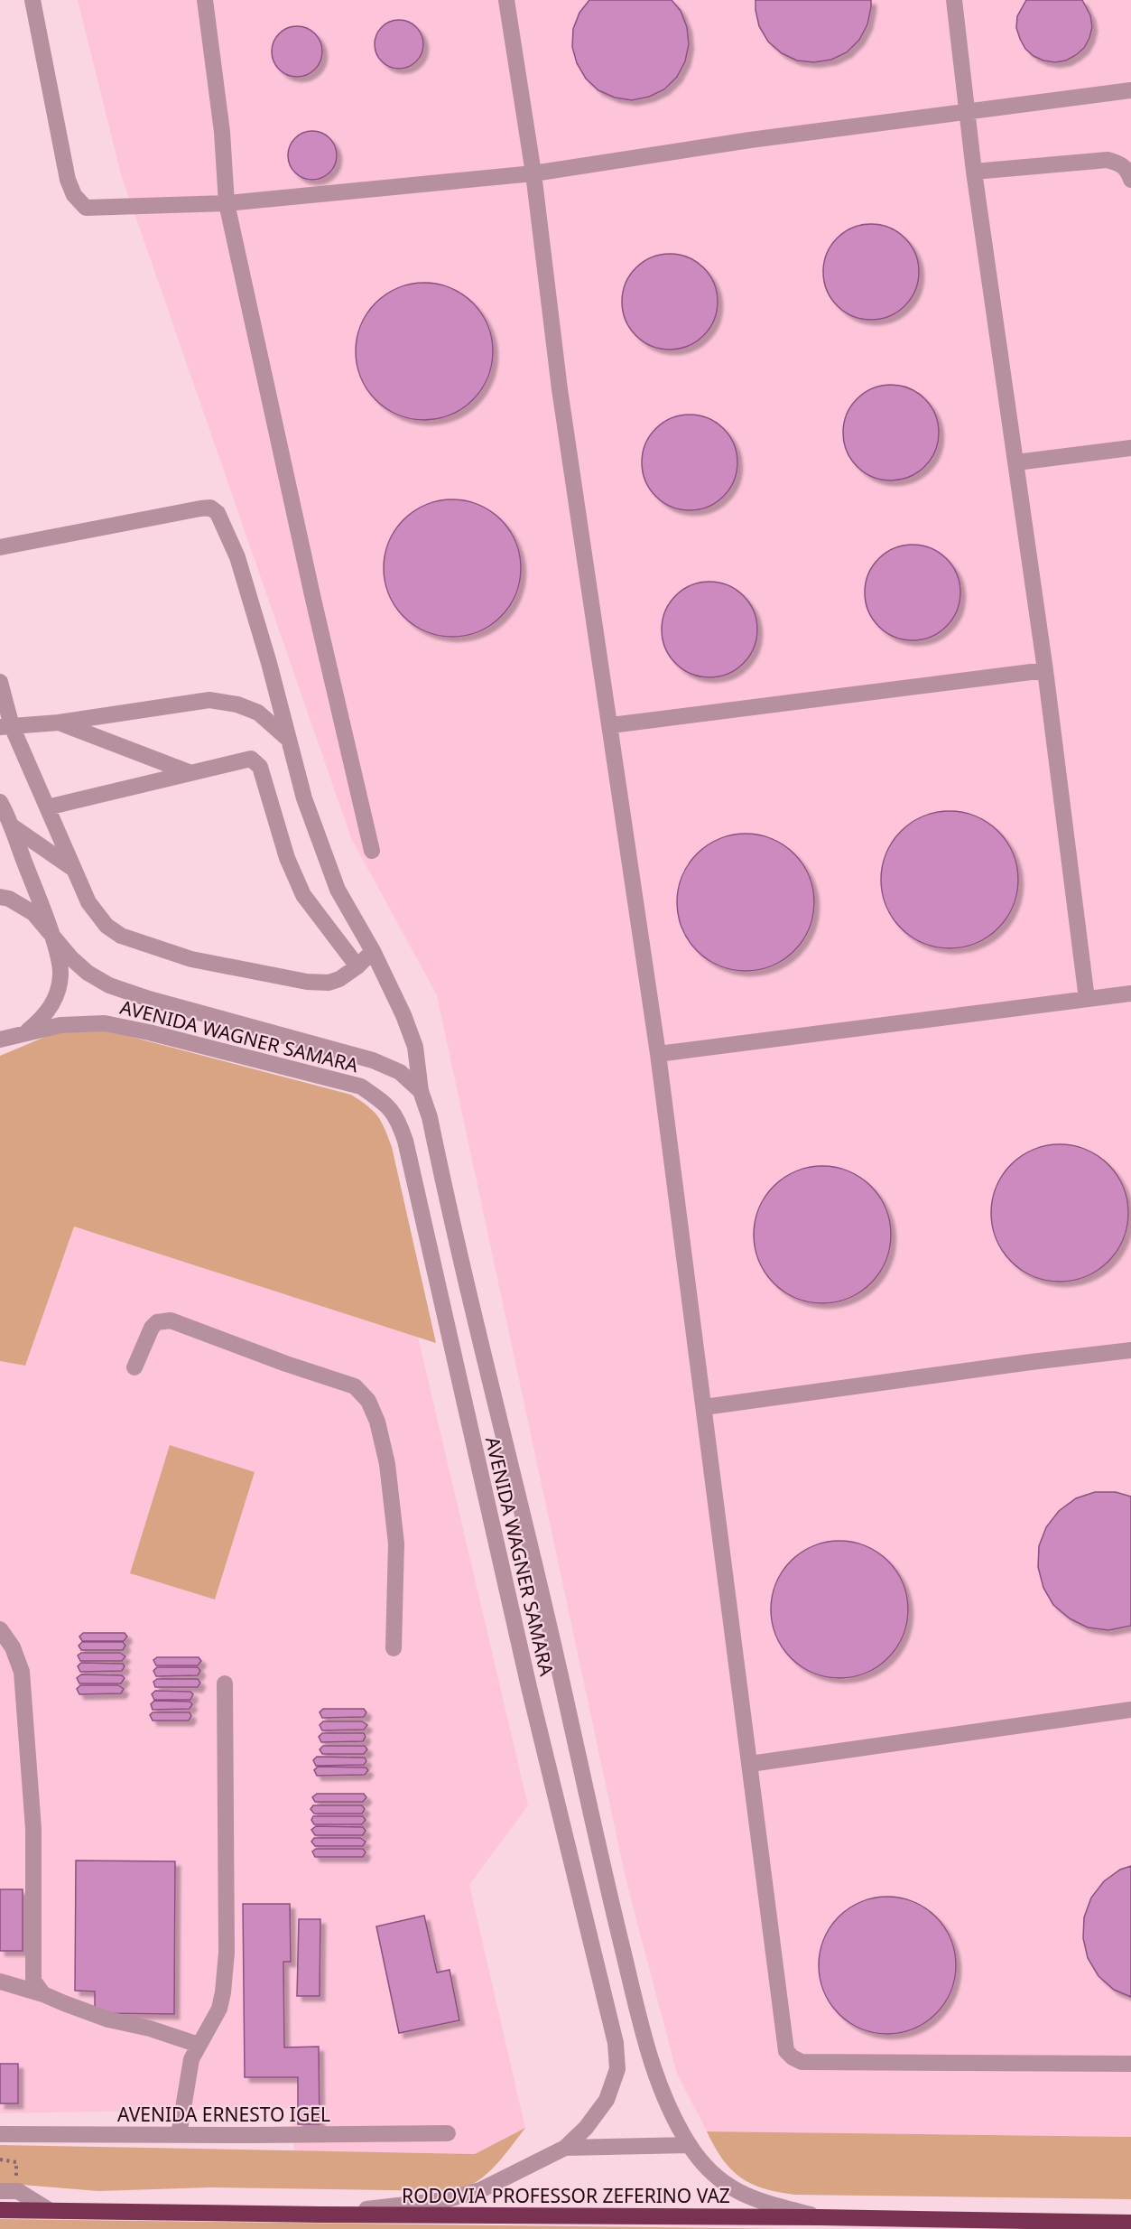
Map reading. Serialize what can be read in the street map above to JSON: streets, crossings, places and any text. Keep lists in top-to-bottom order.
{
  "streets": {
    "highway": ["RODOVIA PROFESSOR ZEFERINO VAZ"],
    "street": ["AVENIDA WAGNER SAMARA", "AVENIDA ERNESTO IGEL"]
  },
  "crossings": [
    ["AVENIDA WAGNER SAMARA", "RODOVIA PROFESSOR ZEFERINO VAZ"]
  ]
}
